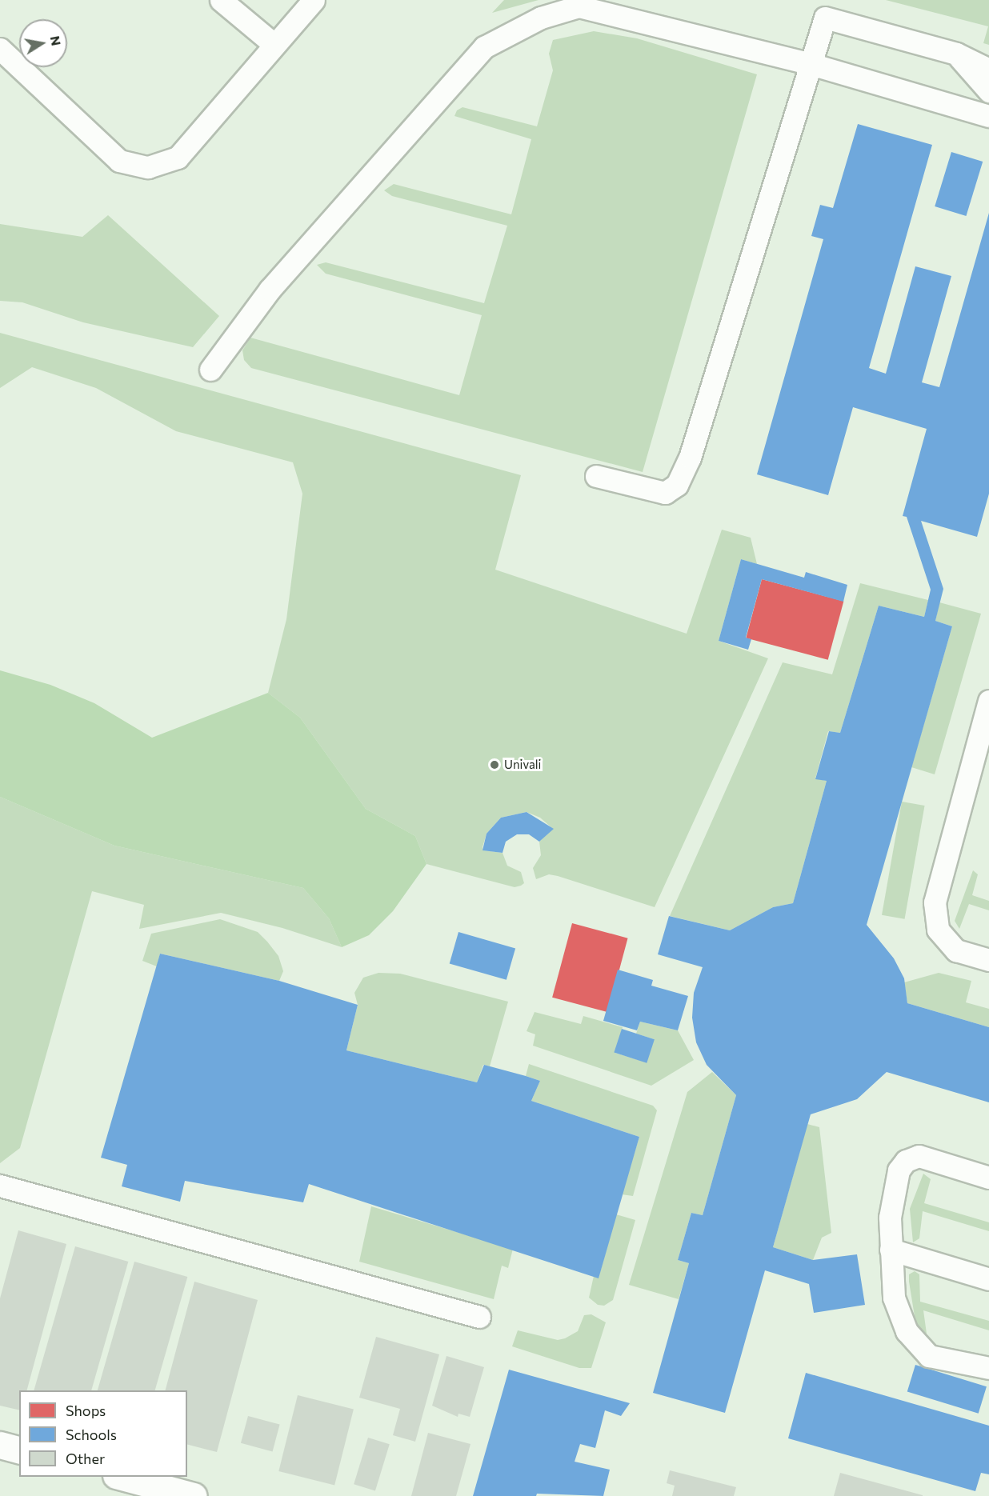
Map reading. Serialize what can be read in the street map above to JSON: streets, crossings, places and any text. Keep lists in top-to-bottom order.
{
  "places": ["Univali"],
  "legend": ["Shops", "Schools", "Other"],
  "north": "right"
}
